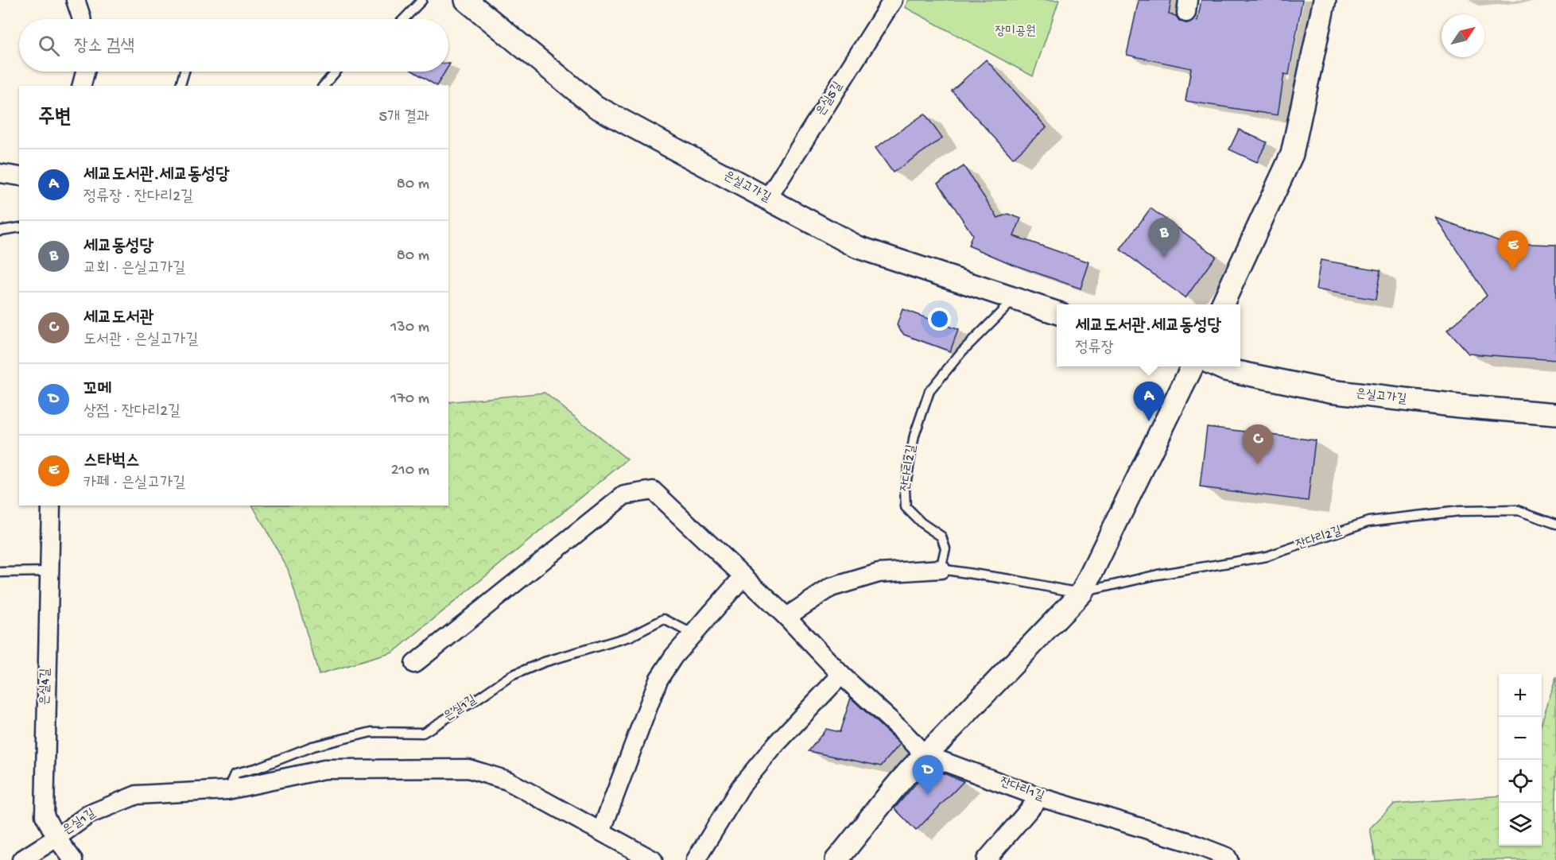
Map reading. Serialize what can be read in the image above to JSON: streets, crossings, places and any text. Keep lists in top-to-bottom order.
{
  "streets": {
    "street": [
      "은실5길",
      "은실고가길",
      "은실4길",
      "은실1길",
      "잔다리1길"
    ],
    "lane": ["잔다리2길"]
  },
  "crossings": [
    ["은실5길", "은실고가길"],
    ["은실고가길", "잔다리2길"],
    ["은실4길", "은실1길"]
  ],
  "parks": ["장미공원"],
  "north": "top right",
  "page": {
    "search": "장소 검색",
    "heading": ["주변", "5개 결과"],
    "list": [
      {
        "mark": "A",
        "name": "세교도서관.세교동성당",
        "note": "정류장 · 잔다리2길",
        "value": "80 m"
      },
      {
        "mark": "B",
        "name": "세교동성당",
        "note": "교회 · 은실고가길",
        "value": "80 m"
      },
      {
        "mark": "C",
        "name": "세교도서관",
        "note": "도서관 · 은실고가길",
        "value": "130 m"
      },
      {
        "mark": "D",
        "name": "꼬메",
        "note": "상점 · 잔다리2길",
        "value": "170 m"
      },
      {
        "mark": "E",
        "name": "스타벅스",
        "note": "카페 · 은실고가길",
        "value": "210 m"
      }
    ],
    "pins": [
      "B",
      "E",
      "A",
      "C",
      "D"
    ],
    "popup": ["세교도서관.세교동성당", "정류장"],
    "map_buttons": ["+", "−"]
  }
}
